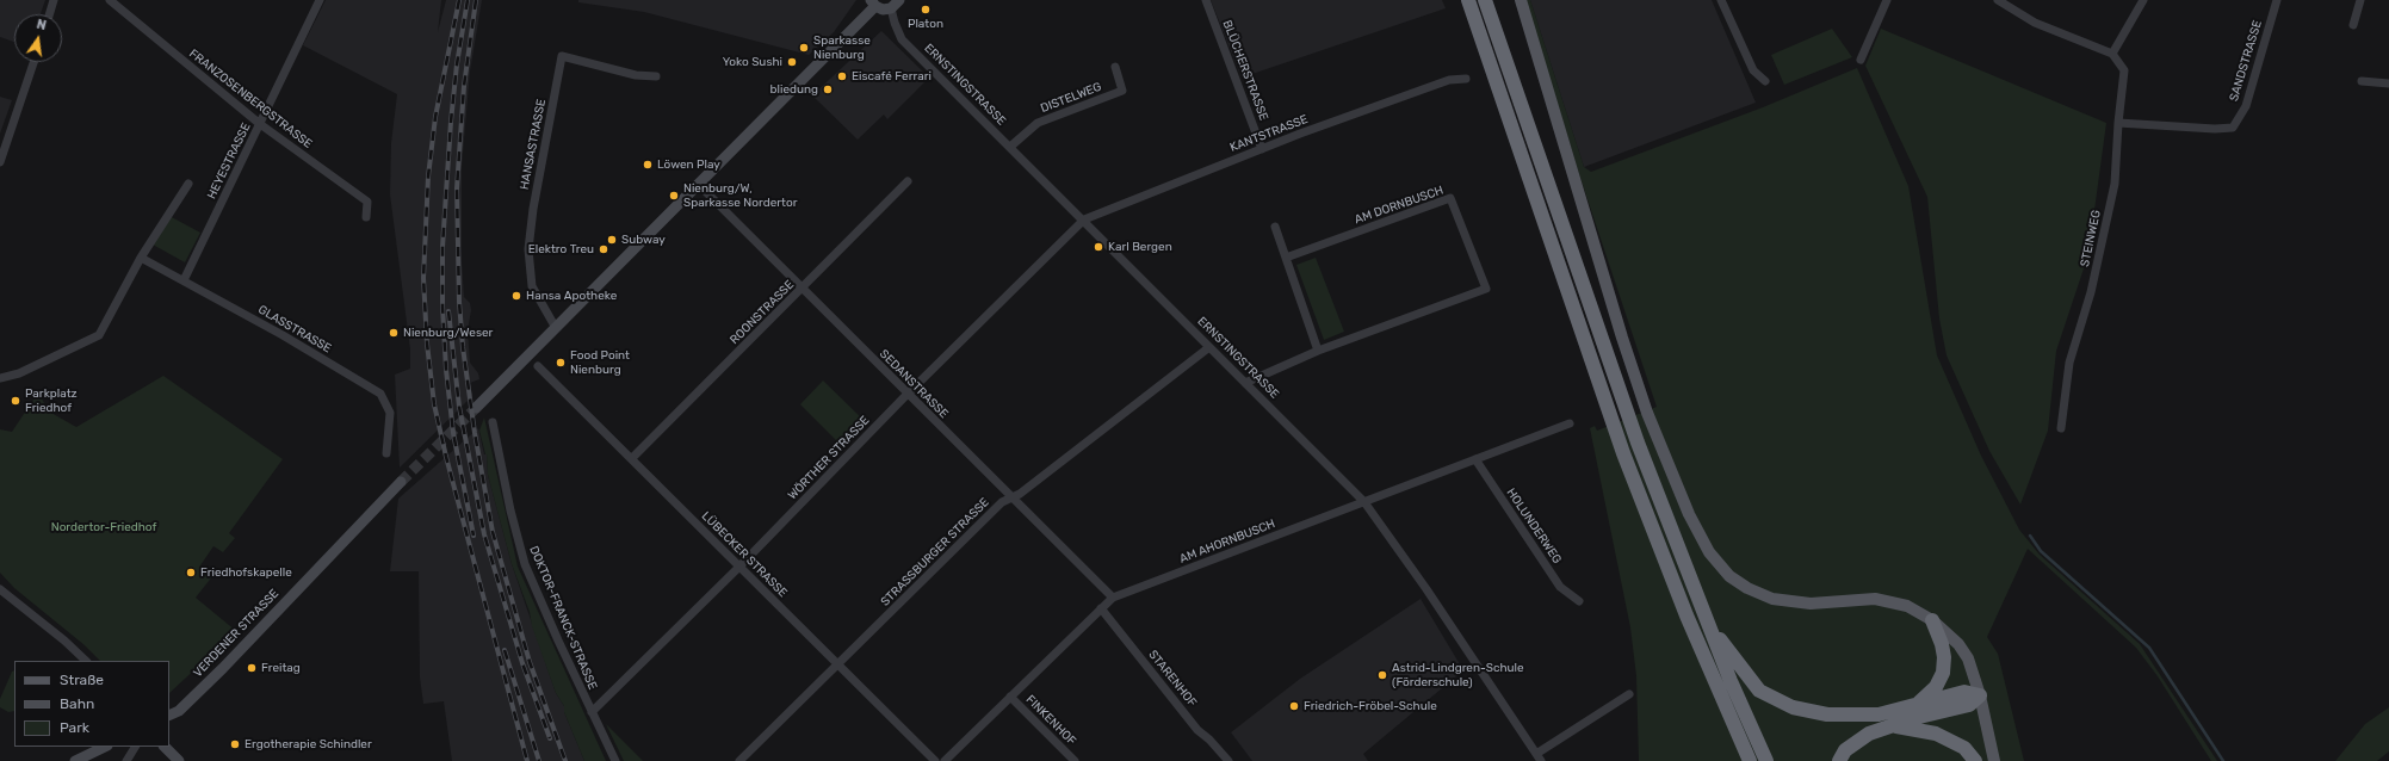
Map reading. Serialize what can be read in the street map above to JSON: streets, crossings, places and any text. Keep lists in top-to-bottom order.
{
  "streets": {
    "main road": ["VERDENER STRASSE"],
    "street": [
      "SANDSTRASSE",
      "BLÜCHERSTRASSE",
      "ERNSTINGSTRASSE",
      "DISTELWEG",
      "FRANZOSENBERGSTRASSE",
      "KANTSTRASSE",
      "HANSASTRASSE",
      "HEYESTRASSE",
      "AM DORNBUSCH",
      "STEINWEG",
      "ROONSTRASSE",
      "GLASSTRASSE",
      "SEDANSTRASSE",
      "WÖRTHER STRASSE",
      "HOLUNDERWEG",
      "AM AHORNBUSCH",
      "STRASSBURGER STRASSE",
      "LÜBECKER STRASSE",
      "DOKTOR-FRANCK-STRASSE",
      "STARENHOF",
      "FINKENHOF"
    ]
  },
  "crossings": [
    ["SANDSTRASSE", "STEINWEG"],
    ["BLÜCHERSTRASSE", "KANTSTRASSE"],
    ["ERNSTINGSTRASSE", "DISTELWEG"],
    ["ERNSTINGSTRASSE", "KANTSTRASSE"],
    ["ERNSTINGSTRASSE", "AM DORNBUSCH"],
    ["ERNSTINGSTRASSE", "WÖRTHER STRASSE"],
    ["ERNSTINGSTRASSE", "AM AHORNBUSCH"],
    ["ERNSTINGSTRASSE", "STRASSBURGER STRASSE"],
    ["FRANZOSENBERGSTRASSE", "HEYESTRASSE"],
    ["KANTSTRASSE", "WÖRTHER STRASSE"],
    ["HEYESTRASSE", "GLASSTRASSE"],
    ["ROONSTRASSE", "SEDANSTRASSE"],
    ["ROONSTRASSE", "LÜBECKER STRASSE"],
    ["SEDANSTRASSE", "WÖRTHER STRASSE"],
    ["SEDANSTRASSE", "AM AHORNBUSCH"],
    ["SEDANSTRASSE", "STRASSBURGER STRASSE"],
    ["WÖRTHER STRASSE", "LÜBECKER STRASSE"],
    ["WÖRTHER STRASSE", "DOKTOR-FRANCK-STRASSE"],
    ["HOLUNDERWEG", "AM AHORNBUSCH"],
    ["AM AHORNBUSCH", "STARENHOF"],
    ["AM AHORNBUSCH", "FINKENHOF"],
    ["STRASSBURGER STRASSE", "LÜBECKER STRASSE"]
  ],
  "parks": ["Nordertor-Friedhof"],
  "places": [
    "Platon",
    "Sparkasse Nienburg",
    "Yoko Sushi",
    "Eiscafé Ferrari",
    "bliedung",
    "Löwen Play",
    "Nienburg/W, Sparkasse Nordertor",
    "Subway",
    "Karl Bergen",
    "Elektro Treu",
    "Hansa Apotheke",
    "Nienburg/Weser",
    "Food Point Nienburg",
    "Parkplatz Friedhof",
    "Friedhofskapelle",
    "Freitag",
    "Astrid-Lindgren-Schule (Förderschule)",
    "Friedrich-Fröbel-Schule",
    "Ergotherapie Schindler"
  ],
  "legend": ["Straße", "Bahn", "Park"],
  "north": "top"
}
